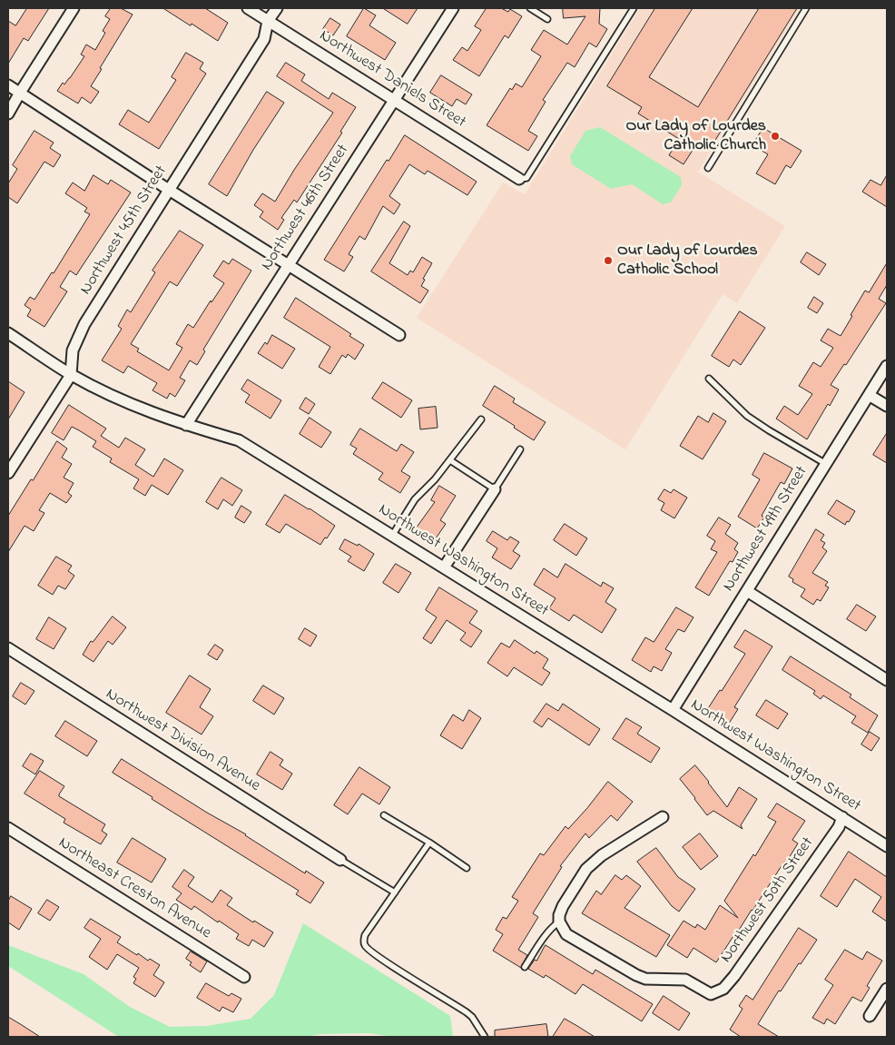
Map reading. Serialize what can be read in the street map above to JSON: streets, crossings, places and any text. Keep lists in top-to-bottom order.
{
  "streets": {
    "street": [
      "Northwest Daniels Street",
      "Northwest 46th Street",
      "Northwest 45th Street",
      "Northwest 49th Street",
      "Northwest Washington Street",
      "Northwest Division Avenue",
      "Northeast Creston Avenue",
      "Northwest 50th Street"
    ]
  },
  "crossings": [
    ["Northwest Daniels Street", "Northwest 46th Street"],
    ["Northwest Daniels Street", "Northwest 45th Street"],
    ["Northwest 46th Street", "Northwest Washington Street"],
    ["Northwest 45th Street", "Northwest Washington Street"],
    ["Northwest 49th Street", "Northwest Washington Street"],
    ["Northwest Washington Street", "Northwest 50th Street"]
  ],
  "places": ["Our Lady of Lourdes Catholic Church", "Our Lady of Lourdes Catholic School"]
}
